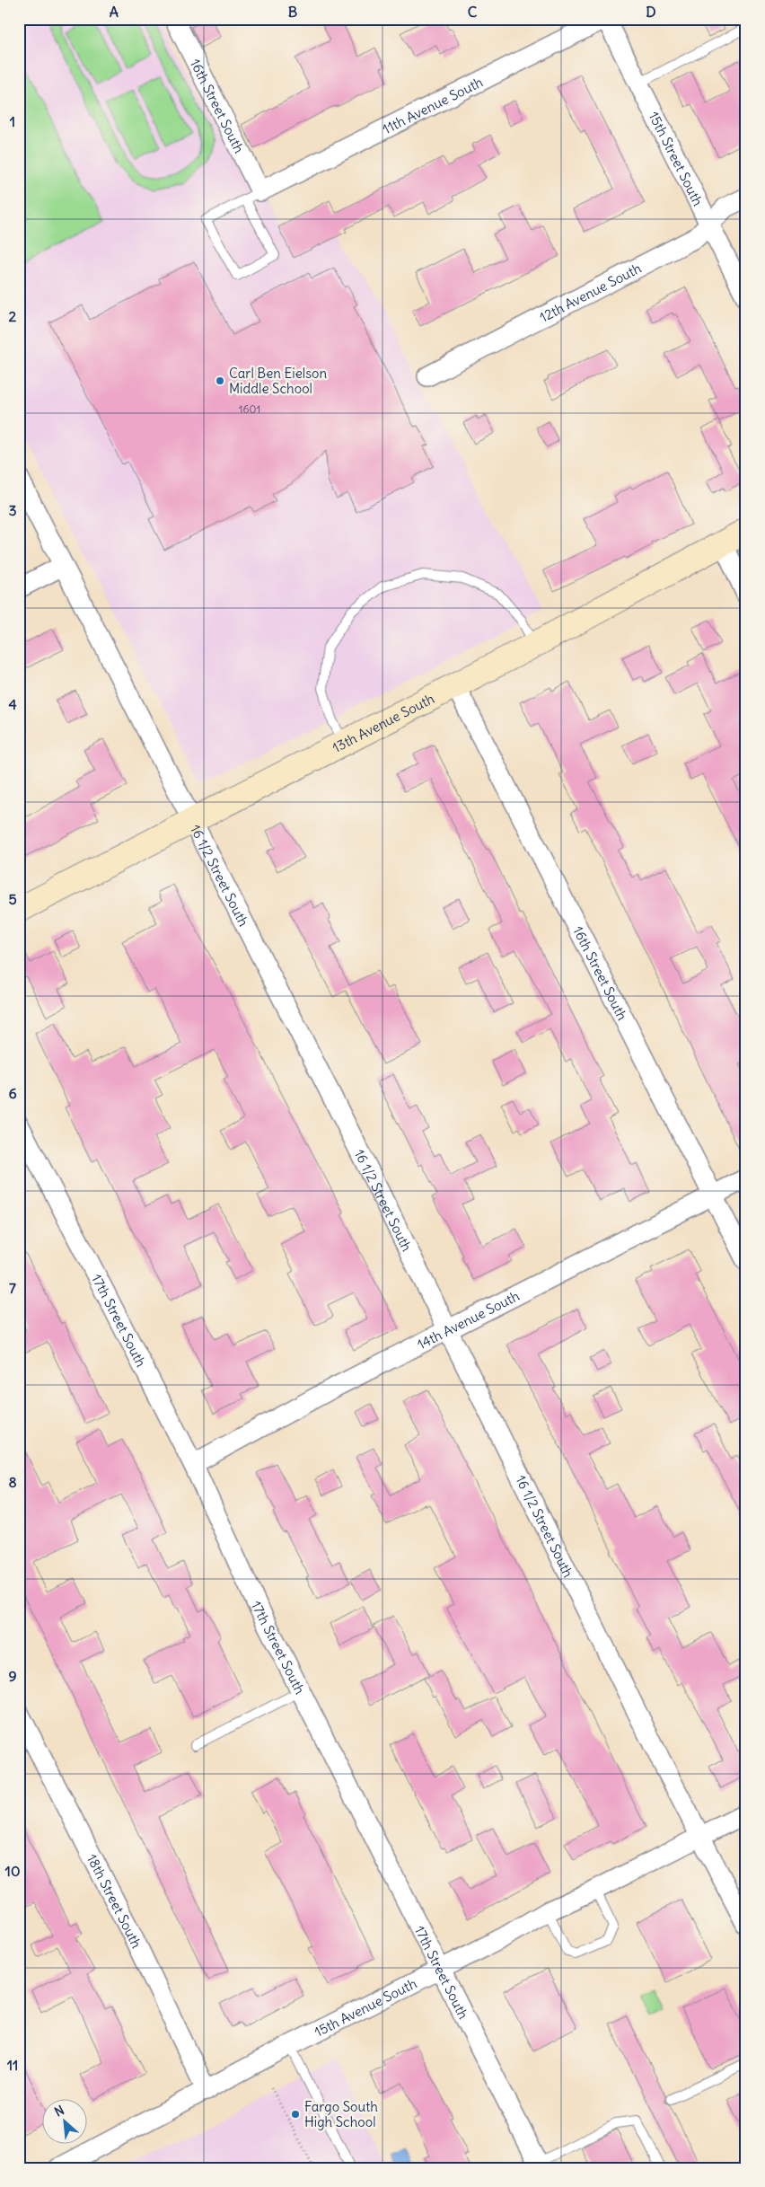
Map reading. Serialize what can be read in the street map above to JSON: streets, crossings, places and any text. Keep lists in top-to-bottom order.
{
  "streets": {
    "main road": ["13th Avenue South"],
    "street": [
      "16th Street South",
      "11th Avenue South",
      "15th Street South",
      "12th Avenue South",
      "16 1/2 Street South",
      "17th Street South",
      "14th Avenue South",
      "18th Street South",
      "15th Avenue South"
    ]
  },
  "crossings": [
    ["16th Street South", "11th Avenue South"],
    ["16th Street South", "13th Avenue South"],
    ["16th Street South", "14th Avenue South"],
    ["11th Avenue South", "15th Street South"],
    ["15th Street South", "12th Avenue South"],
    ["13th Avenue South", "16 1/2 Street South"],
    ["16 1/2 Street South", "14th Avenue South"],
    ["16 1/2 Street South", "15th Avenue South"],
    ["17th Street South", "14th Avenue South"],
    ["17th Street South", "15th Avenue South"],
    ["18th Street South", "15th Avenue South"]
  ],
  "places": ["Carl Ben Eielson Middle School", "Fargo South High School"],
  "house_numbers": ["1601"],
  "north": "top left",
  "grid": {
    "columns": [
      "A",
      "B",
      "C",
      "D"
    ],
    "rows": [
      "1",
      "2",
      "3",
      "4",
      "5",
      "6",
      "7",
      "8",
      "9",
      "10",
      "11"
    ]
  }
}
